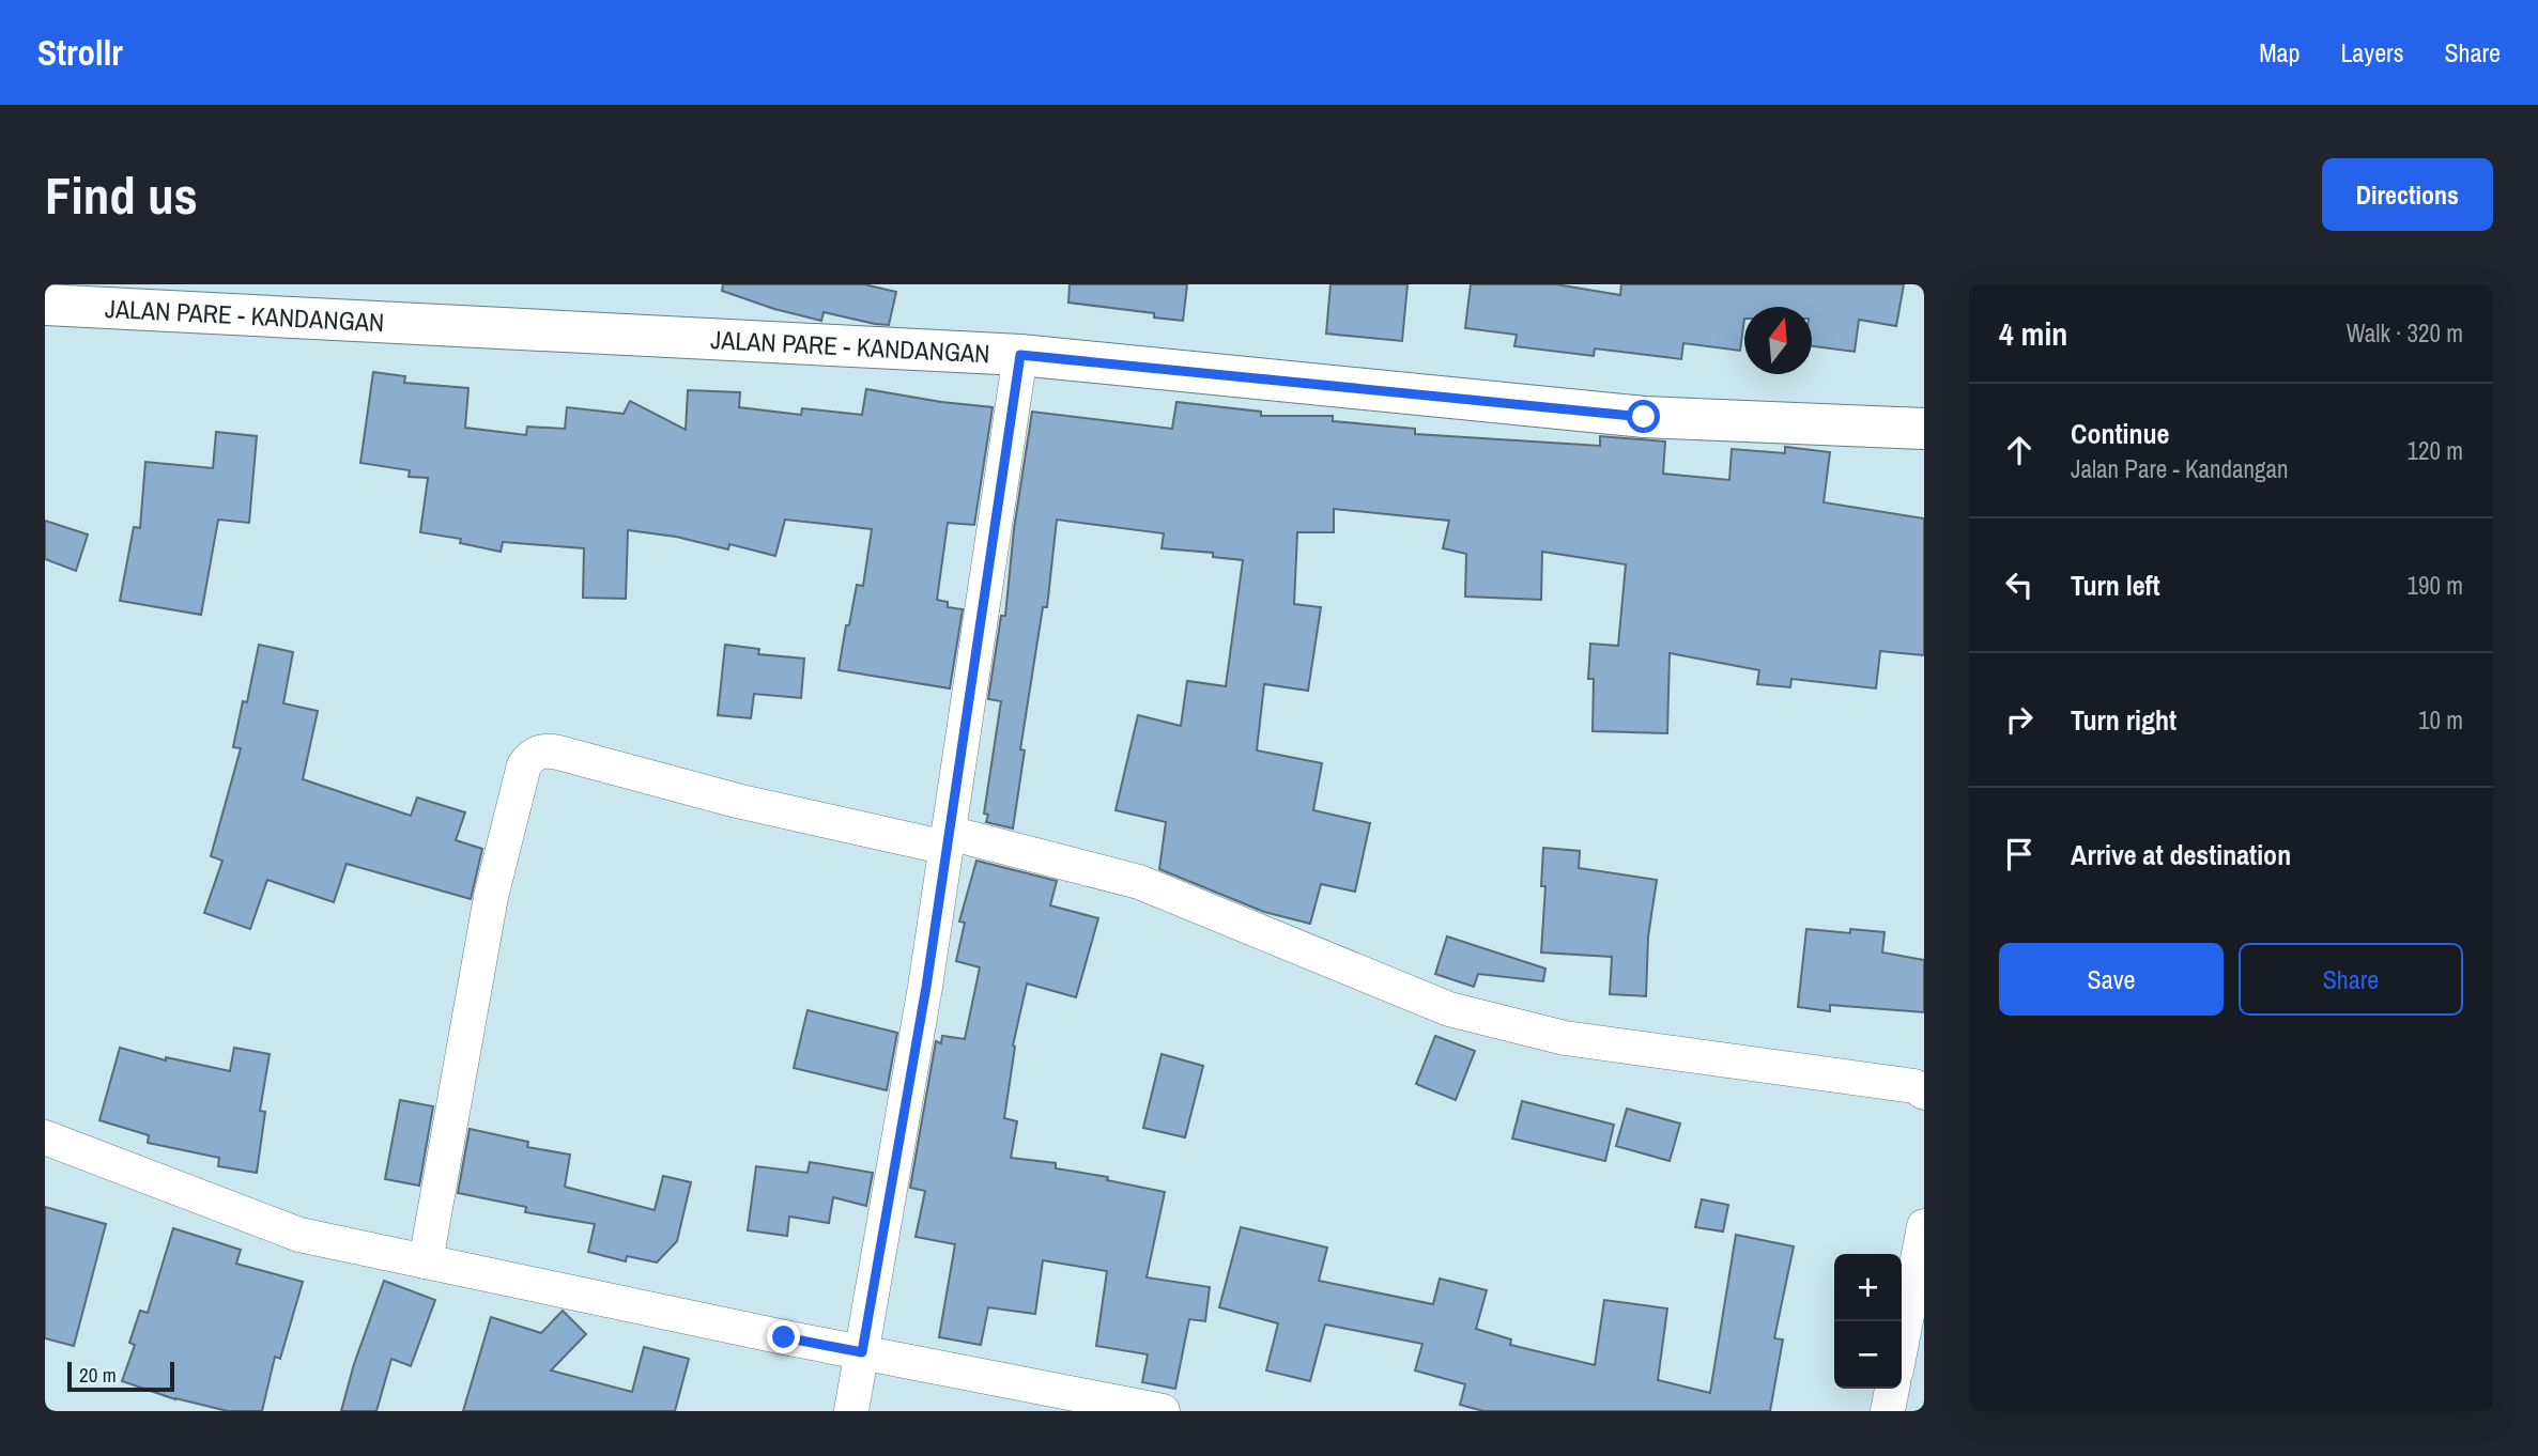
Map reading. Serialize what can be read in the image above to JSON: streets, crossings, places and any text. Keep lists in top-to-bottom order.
{
  "streets": {
    "main road": ["JALAN PARE - KANDANGAN"]
  },
  "scale_bar": "20 m",
  "north": "top",
  "page": {
    "header": "Strollr",
    "nav": ["Map", "Layers", "Share"],
    "buttons": [
      "Directions",
      ["Save", "Share"]
    ],
    "title": "Find us",
    "heading": ["4 min", "Walk · 320 m"],
    "list": [
      ["Continue", "Jalan Pare - Kandangan", "120 m"],
      ["Turn left", "190 m"],
      ["Turn right", "10 m"],
      "Arrive at destination"
    ],
    "map_buttons": ["+", "−"],
    "scale": "20 m"
  }
}
